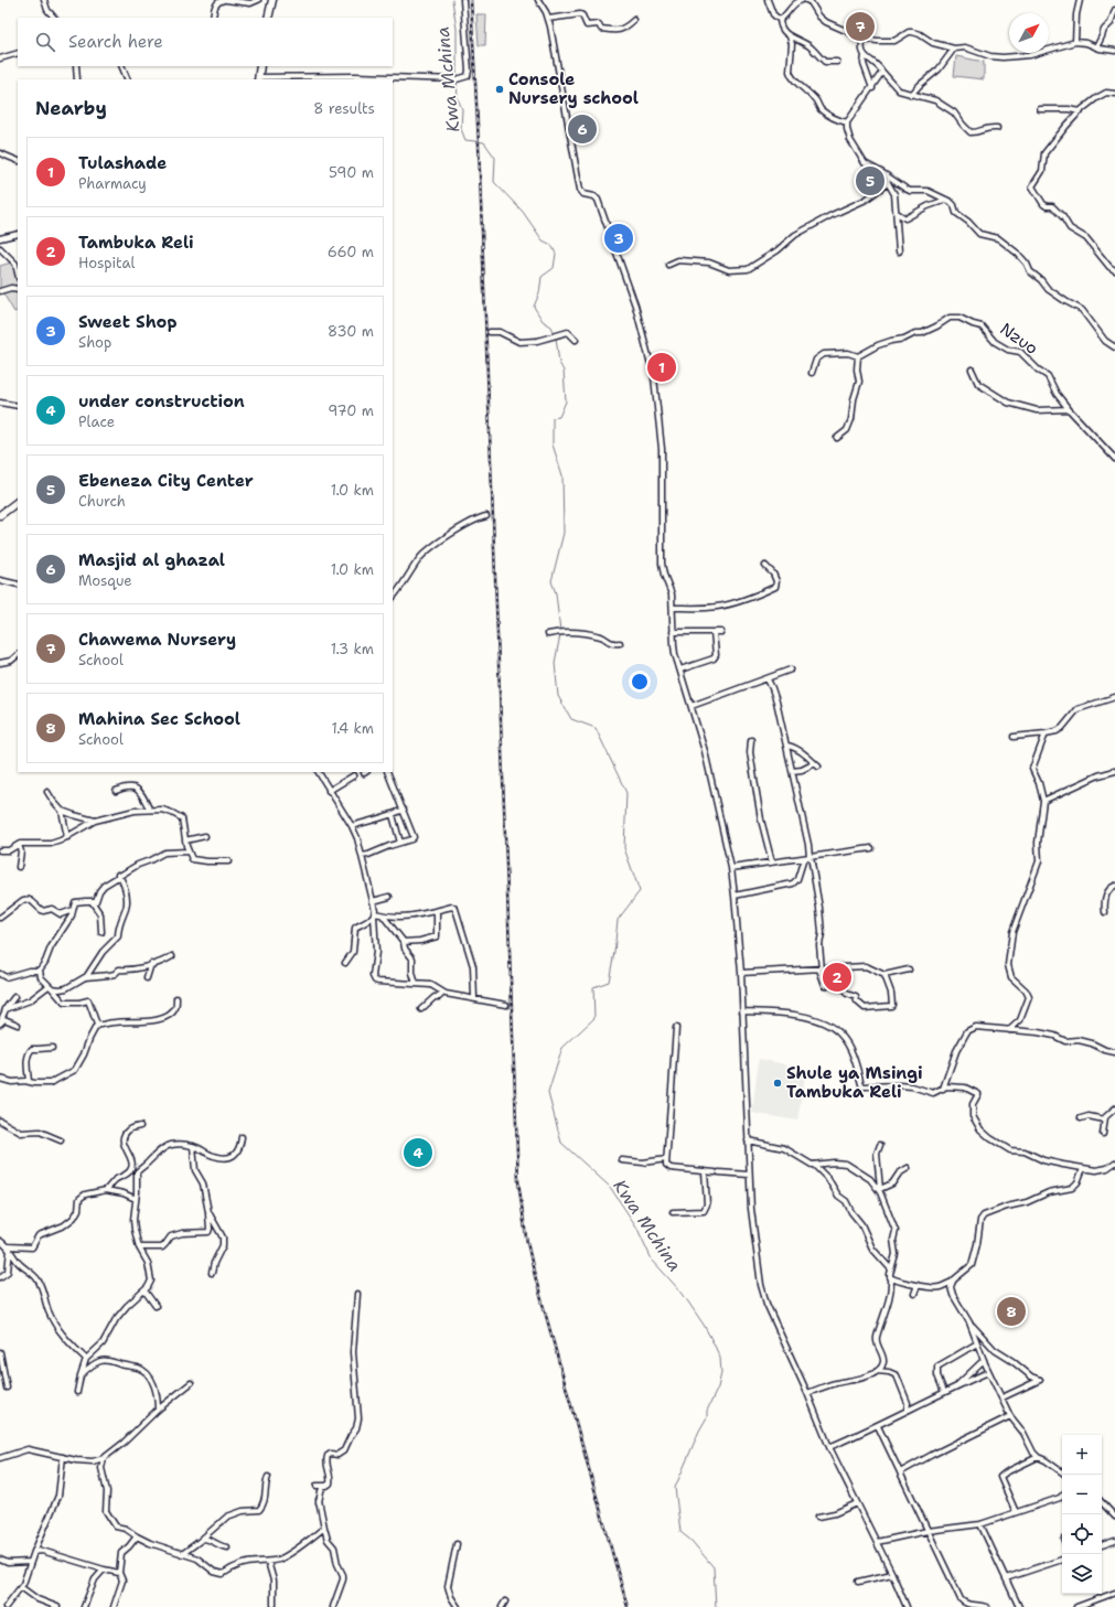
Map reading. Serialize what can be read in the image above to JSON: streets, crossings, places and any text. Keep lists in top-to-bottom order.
{
  "streets": {
    "street": ["Nzuo"]
  },
  "water": ["Kwa Mchina"],
  "places": ["Console Nursery school", "Shule ya Msingi Tambuka Reli"],
  "north": "top right",
  "page": {
    "pins": [
      "7",
      "6",
      "5",
      "3",
      "1",
      "2",
      "4",
      "8"
    ],
    "search": "Search here",
    "heading": ["Nearby", "8 results"],
    "list": [
      {
        "mark": "1",
        "name": "Tulashade",
        "note": "Pharmacy",
        "value": "590 m"
      },
      {
        "mark": "2",
        "name": "Tambuka Reli",
        "note": "Hospital",
        "value": "660 m"
      },
      {
        "mark": "3",
        "name": "Sweet Shop",
        "note": "Shop",
        "value": "830 m"
      },
      {
        "mark": "4",
        "name": "under construction",
        "note": "Place",
        "value": "970 m"
      },
      {
        "mark": "5",
        "name": "Ebeneza City Center",
        "note": "Church",
        "value": "1.0 km"
      },
      {
        "mark": "6",
        "name": "Masjid al ghazal",
        "note": "Mosque",
        "value": "1.0 km"
      },
      {
        "mark": "7",
        "name": "Chawema Nursery",
        "note": "School",
        "value": "1.3 km"
      },
      {
        "mark": "8",
        "name": "Mahina Sec School",
        "note": "School",
        "value": "1.4 km"
      }
    ],
    "map_buttons": ["+", "−"]
  }
}
